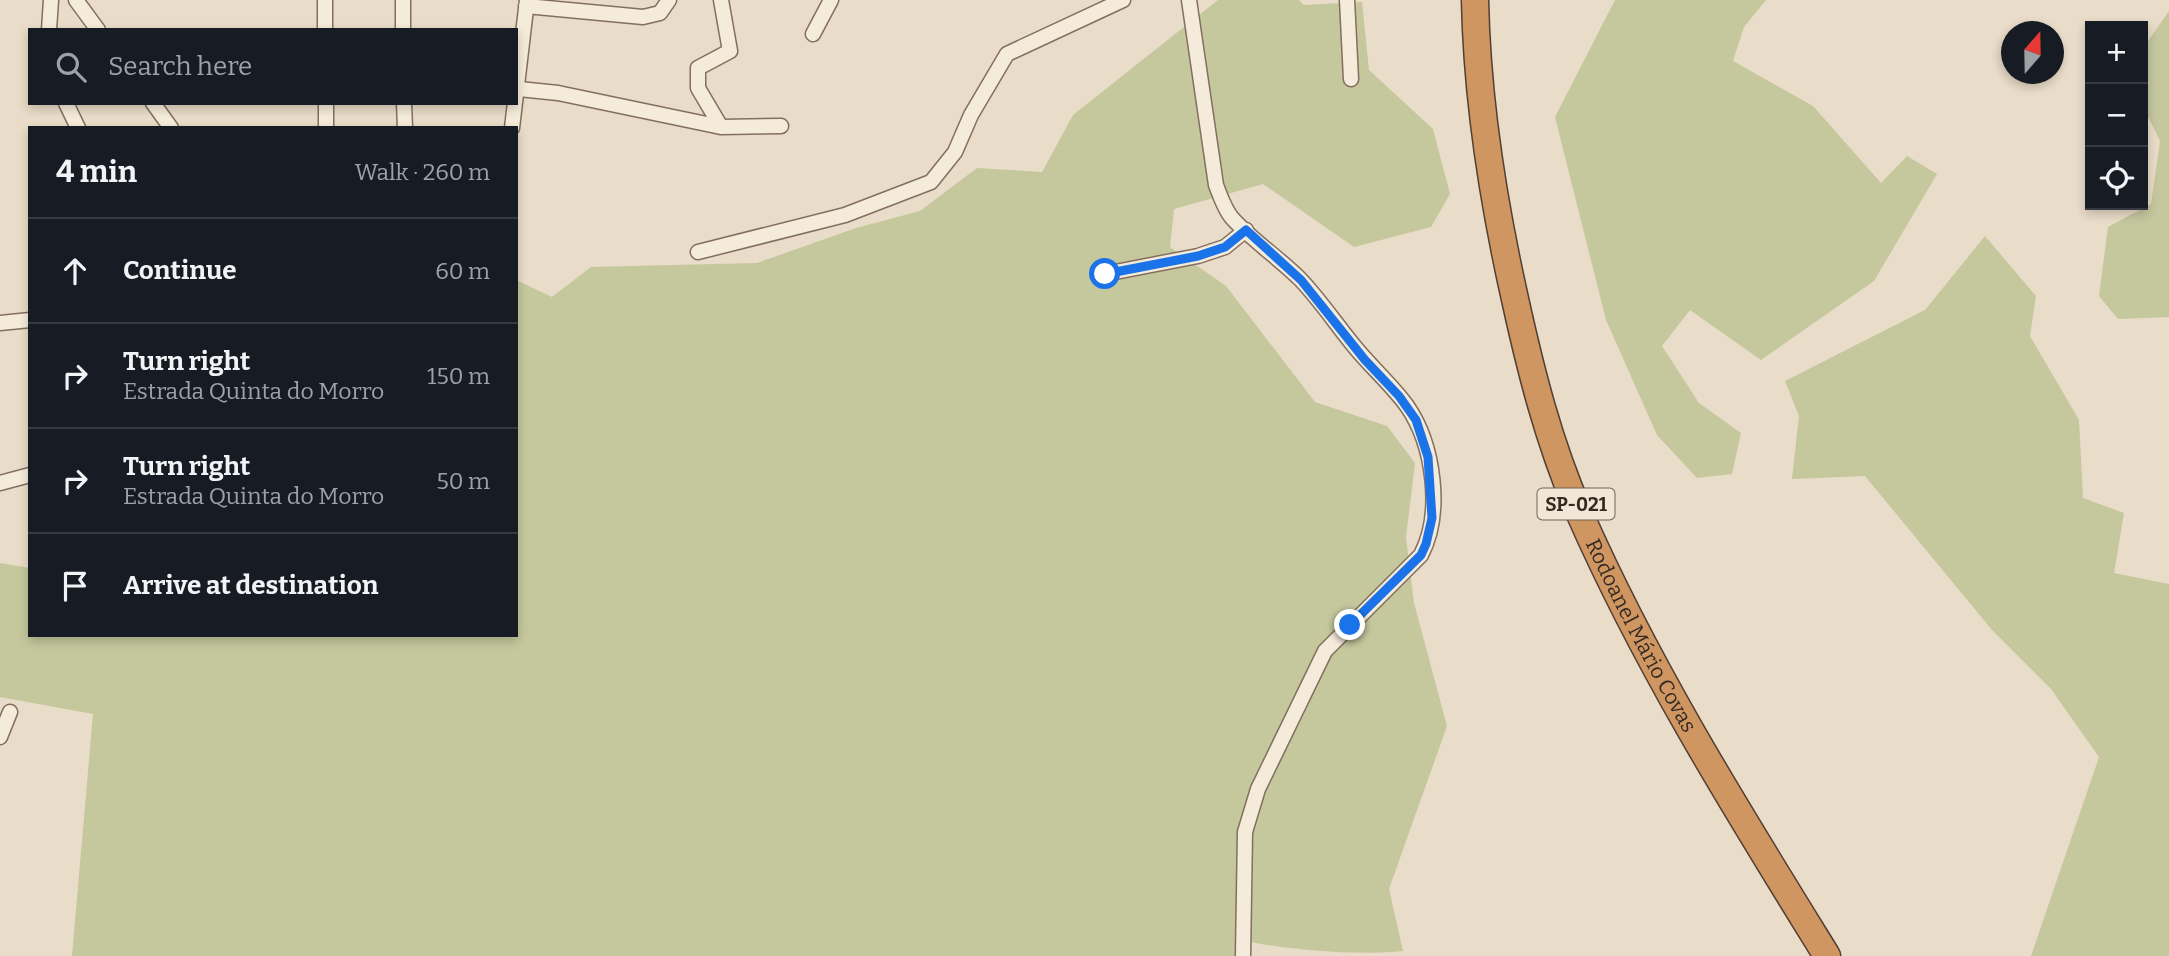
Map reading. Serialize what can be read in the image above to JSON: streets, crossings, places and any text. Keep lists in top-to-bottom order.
{
  "streets": {
    "highway": ["SP-021", "Rodoanel Mário Covas"]
  },
  "north": "top",
  "page": {
    "map_buttons": ["+", "−"],
    "search": "Search here",
    "heading": ["4 min", "Walk · 260 m"],
    "list": [
      ["Continue", "60 m"],
      ["Turn right", "Estrada Quinta do Morro", "150 m"],
      ["Turn right", "Estrada Quinta do Morro", "50 m"],
      "Arrive at destination"
    ]
  }
}
